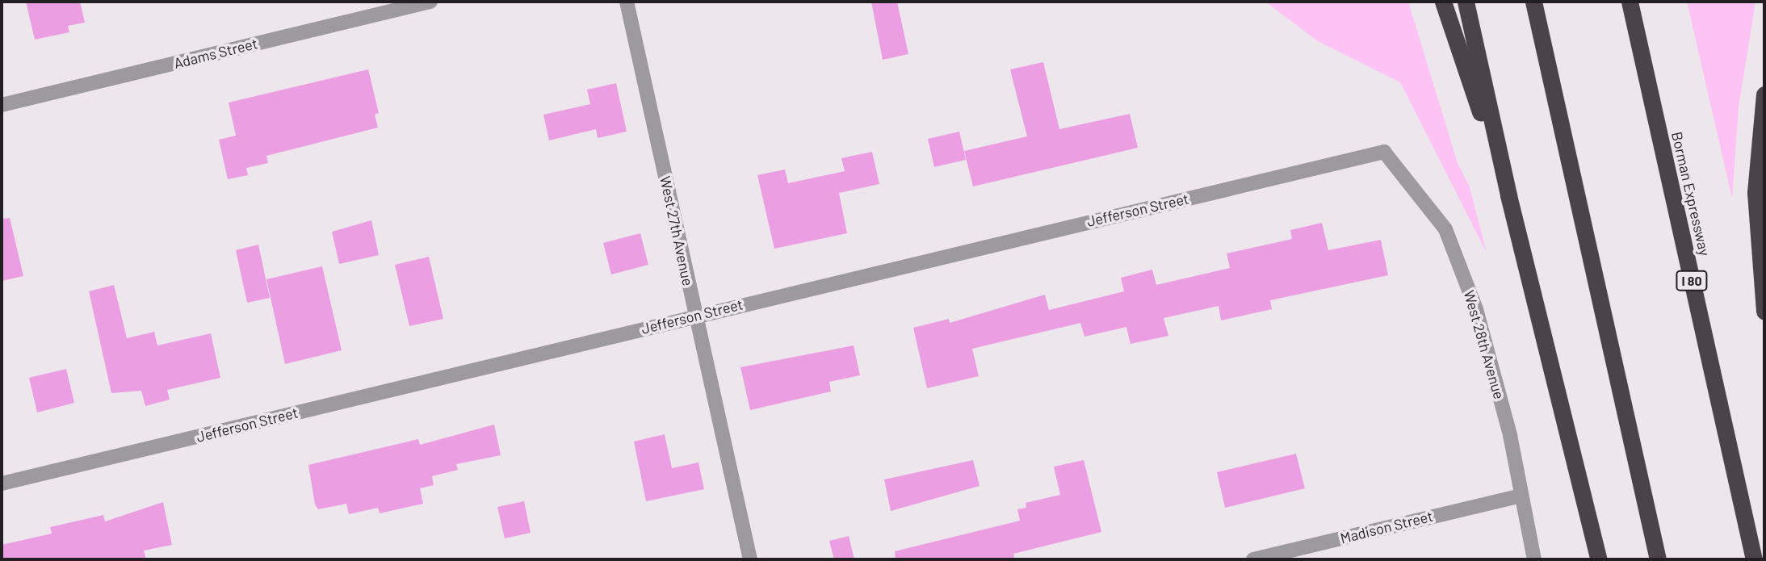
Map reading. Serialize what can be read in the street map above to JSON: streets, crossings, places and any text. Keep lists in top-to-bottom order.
{
  "streets": {
    "highway": ["Borman Expressway", "I 80"],
    "street": [
      "Adams Street",
      "Jefferson Street",
      "West 27th Avenue",
      "West 28th Avenue",
      "Madison Street"
    ]
  },
  "crossings": [
    ["Jefferson Street", "West 27th Avenue"],
    ["Jefferson Street", "West 28th Avenue"],
    ["West 28th Avenue", "Madison Street"]
  ]
}
